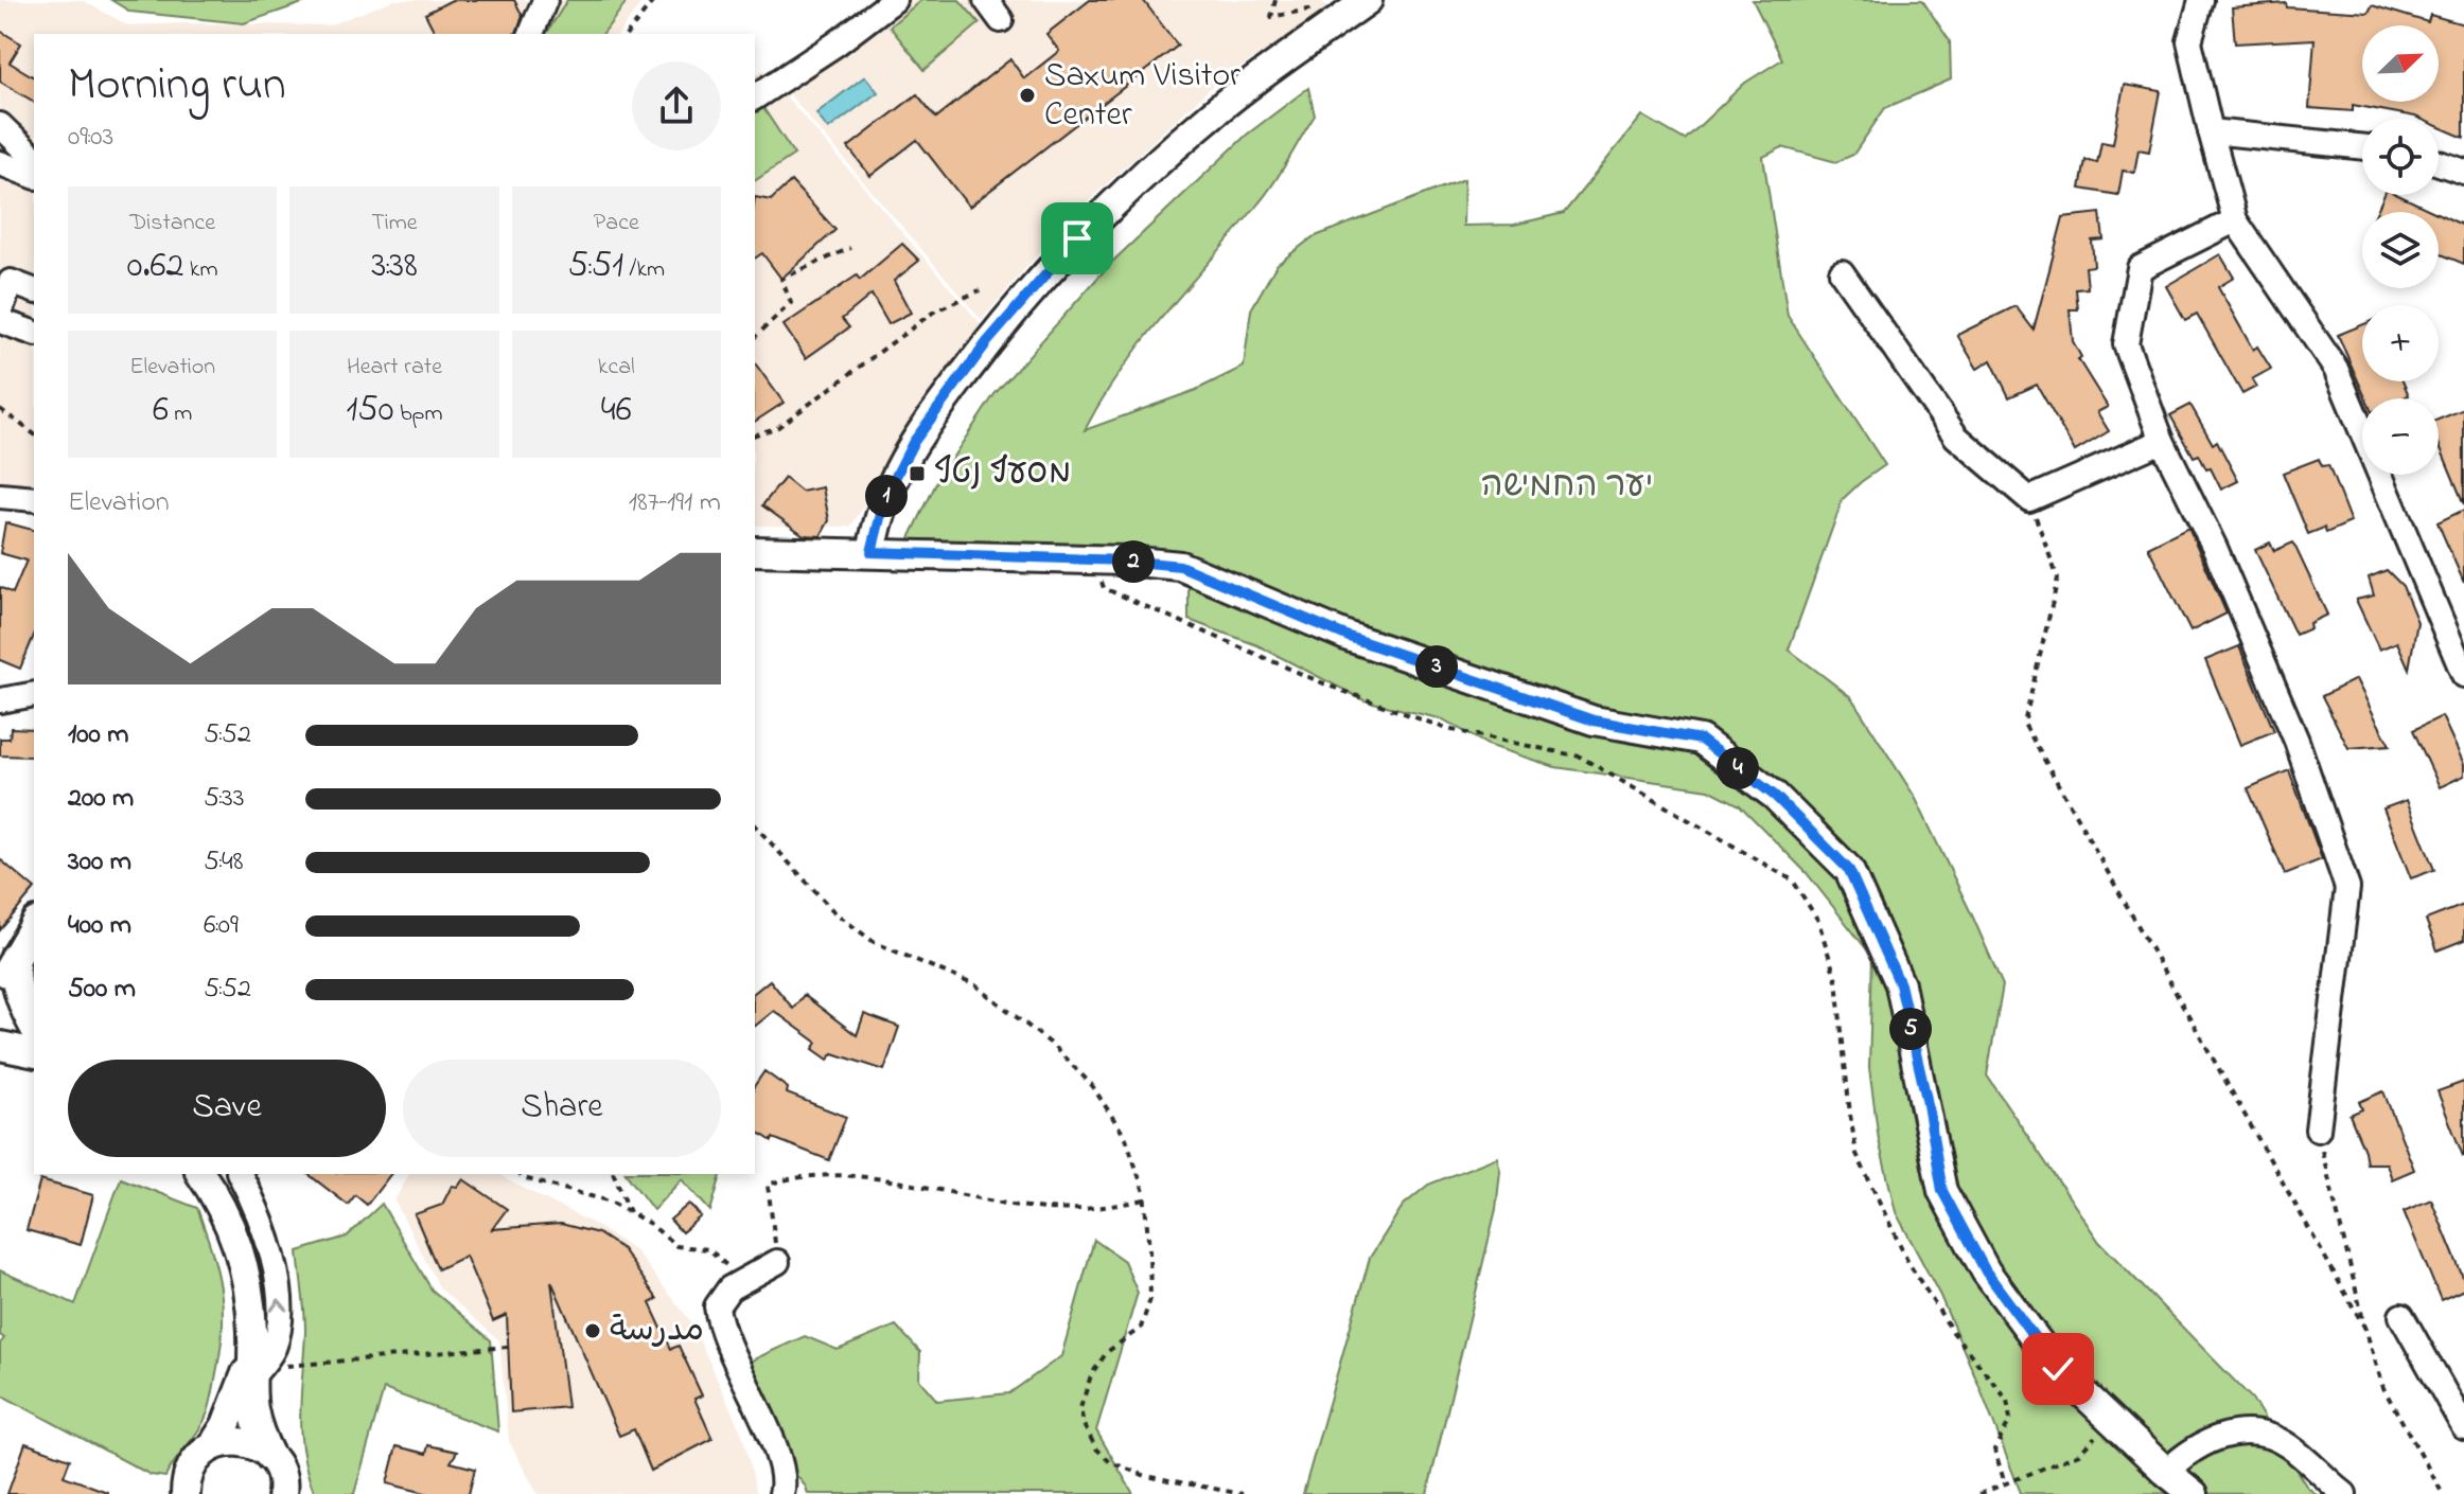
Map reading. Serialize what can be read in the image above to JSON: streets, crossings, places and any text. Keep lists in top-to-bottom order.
{
  "parks": ["יער החמישה"],
  "places": {
    "other": ["Saxum Visitor Center", "مدرسة"],
    "transit": ["מסעף נטף"]
  },
  "north": "top right",
  "page": {
    "map_buttons": ["+", "−"],
    "heading": ["Morning run", "09:03"],
    "stats": [
      ["Distance", "0.62 km"],
      ["Time", "3:38"],
      ["Pace", "5:51 /km"],
      ["Elevation", "6 m"],
      ["Heart rate", "150 bpm"],
      ["kcal", "46"]
    ],
    "chart": ["Elevation", "187–191 m"],
    "pins": [
      "1",
      "2",
      "3",
      "4",
      "5"
    ],
    "list": [
      {
        "name": "100 m",
        "note": "5:52"
      },
      {
        "name": "200 m",
        "note": "5:33"
      },
      {
        "name": "300 m",
        "note": "5:48"
      },
      {
        "name": "400 m",
        "note": "6:09"
      },
      {
        "name": "500 m",
        "note": "5:52"
      }
    ],
    "buttons": ["Save", "Share"]
  }
}
